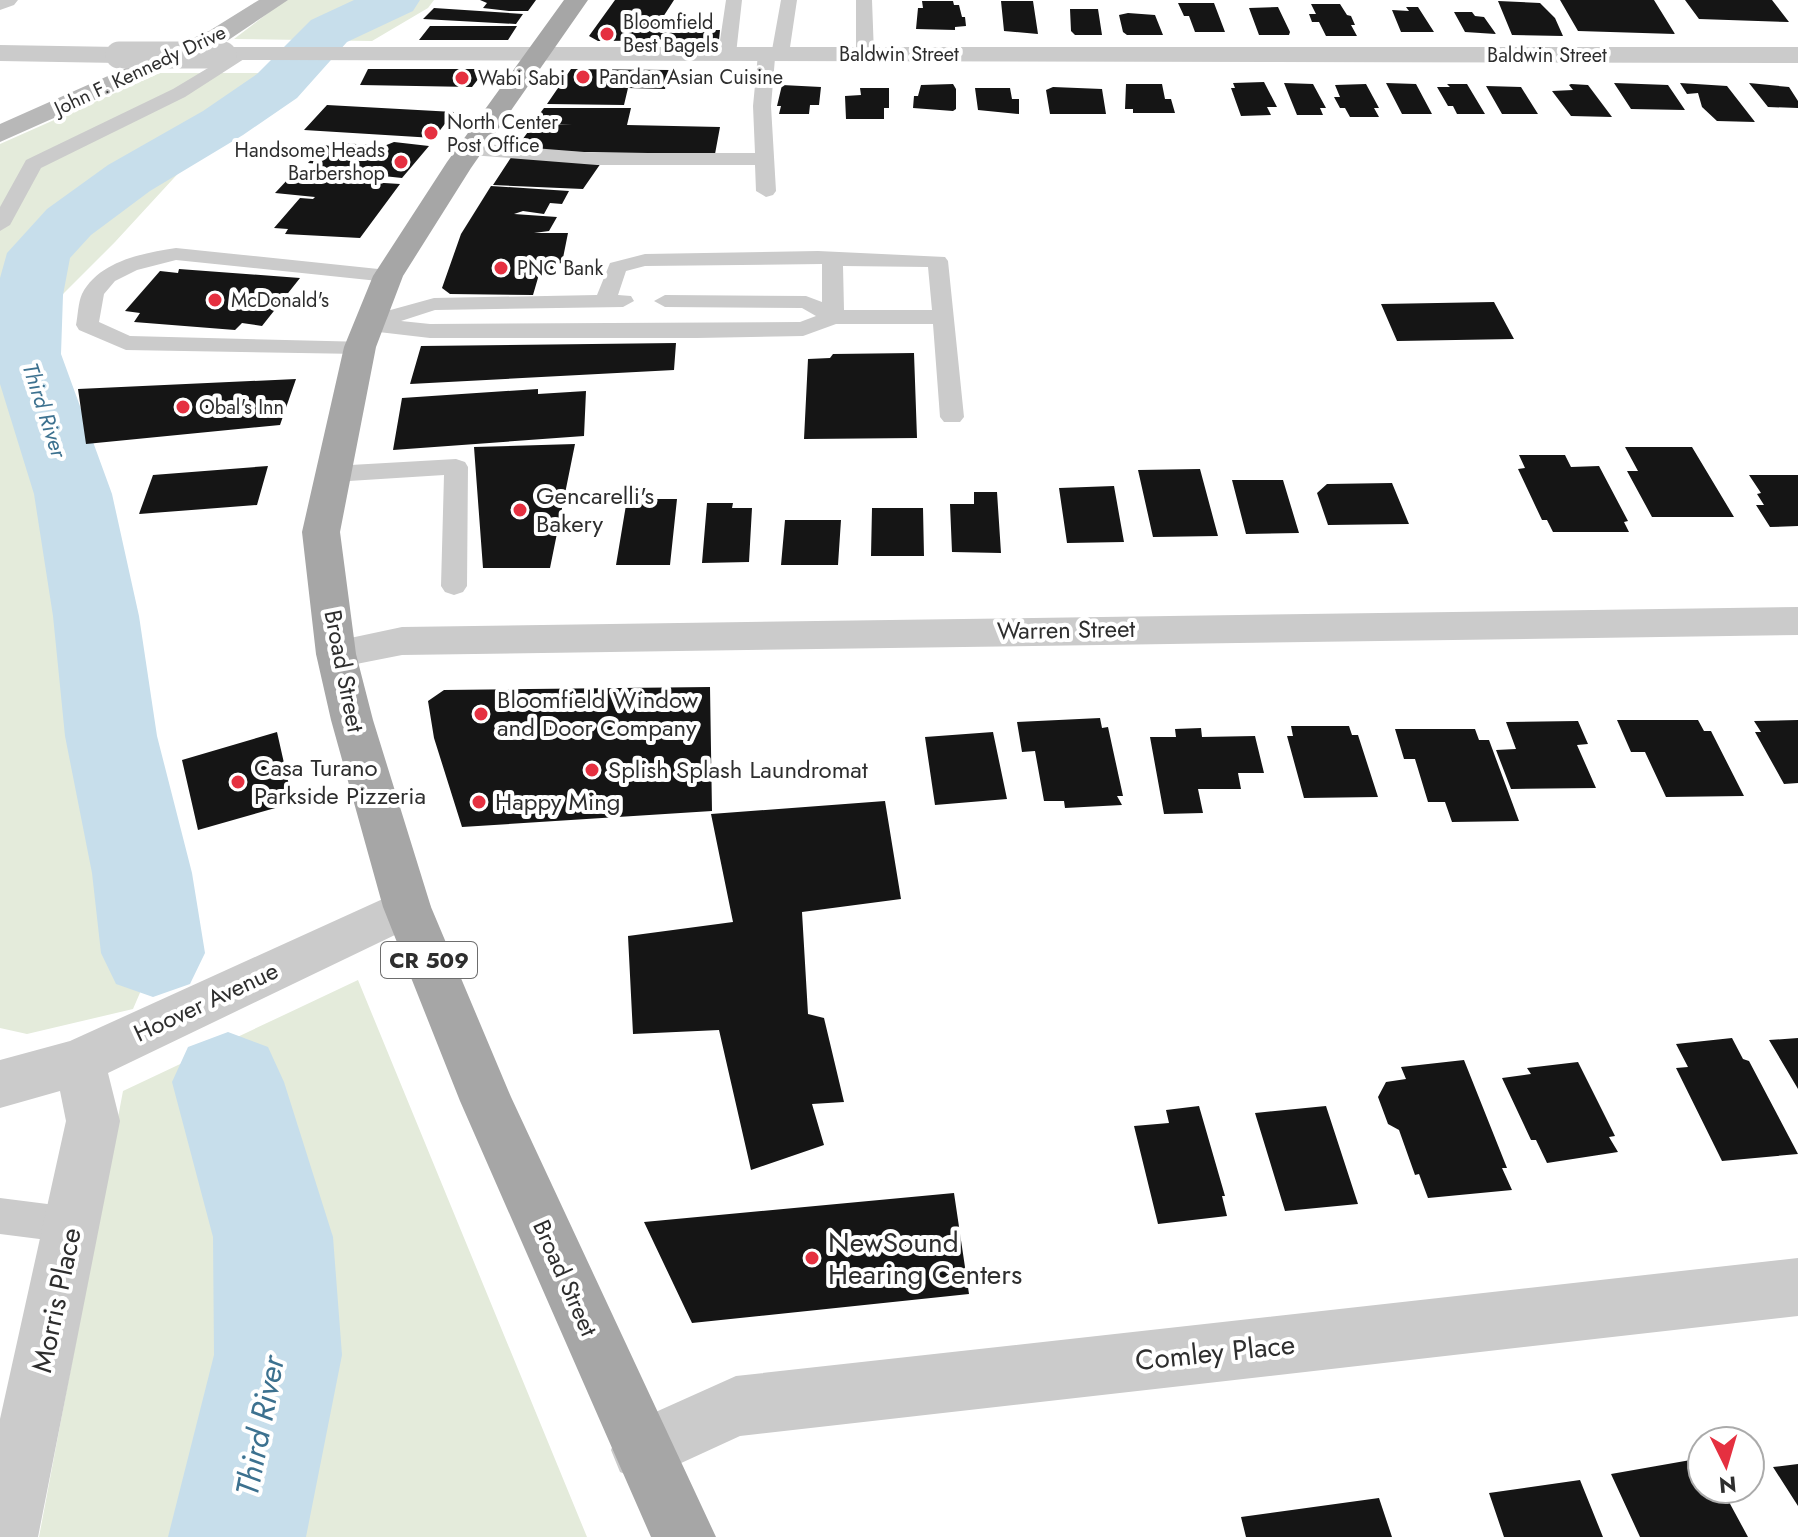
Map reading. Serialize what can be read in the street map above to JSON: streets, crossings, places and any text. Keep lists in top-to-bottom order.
{
  "streets": {
    "main road": ["John F. Kennedy Drive", "Broad Street", "CR 509"],
    "street": [
      "Baldwin Street",
      "Warren Street",
      "Hoover Avenue",
      "Morris Place",
      "Comley Place"
    ]
  },
  "crossings": [
    ["Baldwin Street", "Broad Street"],
    ["Warren Street", "Broad Street"],
    ["Broad Street", "Hoover Avenue"],
    ["Broad Street", "Comley Place"],
    ["Hoover Avenue", "Morris Place"]
  ],
  "water": ["Third River"],
  "places": [
    "Bloomfield Best Bagels",
    "Pandan Asian Cuisine",
    "Wabi Sabi",
    "North Center Post Office",
    "Handsome Heads Barbershop",
    "PNC Bank",
    "McDonald's",
    "Obal's Inn",
    "Gencarelli's Bakery",
    "Bloomfield Window and Door Company",
    "Splish Splash Laundromat",
    "Casa Turano Parkside Pizzeria",
    "Happy Ming",
    "NewSound Hearing Centers"
  ],
  "north": "bottom"
}
